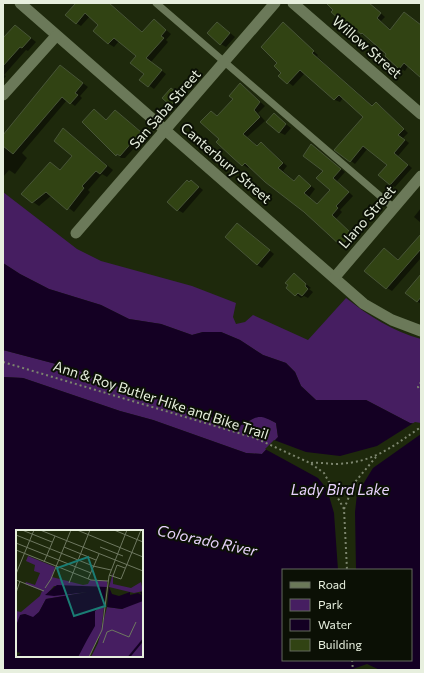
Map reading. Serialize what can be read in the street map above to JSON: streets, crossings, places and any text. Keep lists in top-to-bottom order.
{
  "streets": {
    "street": [
      "Willow Street",
      "San Saba Street",
      "Canterbury Street",
      "Llano Street"
    ],
    "path": ["Ann & Roy Butler Hike and Bike Trail"]
  },
  "crossings": [
    ["San Saba Street", "Canterbury Street"],
    ["Canterbury Street", "Llano Street"]
  ],
  "water": ["Lady Bird Lake", "Colorado River"],
  "legend": [
    "Road",
    "Park",
    "Water",
    "Building"
  ]
}
